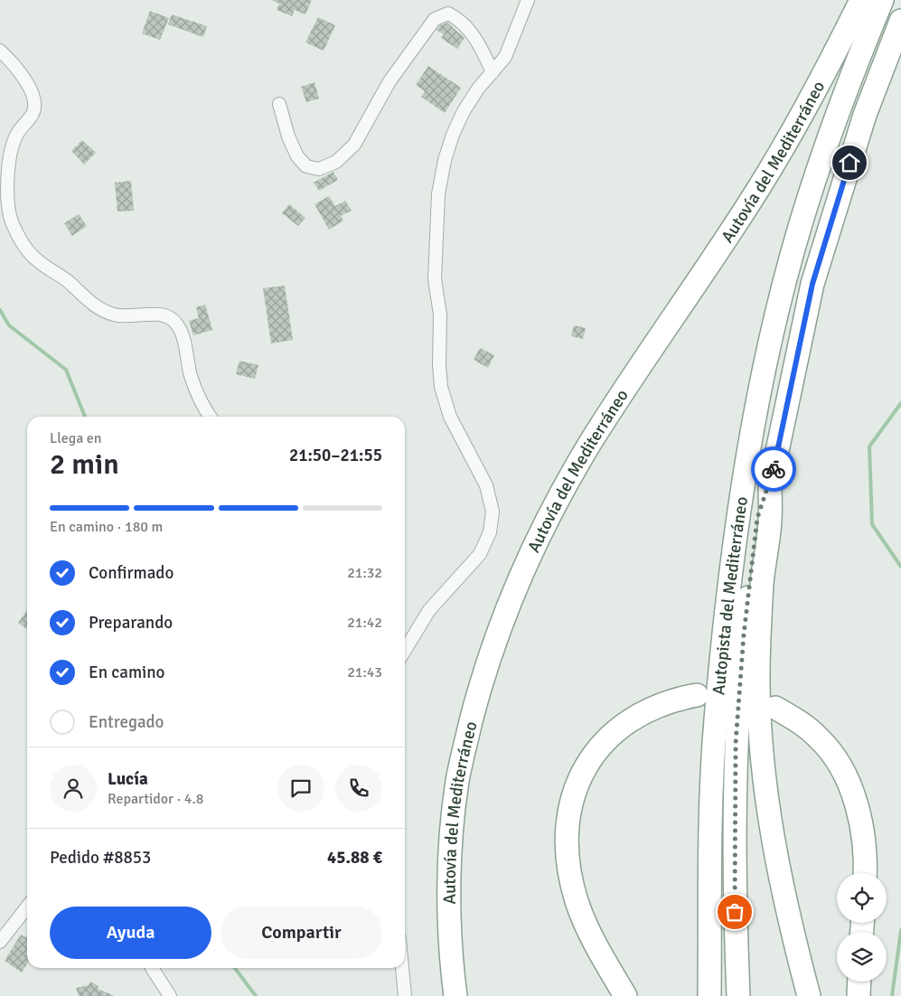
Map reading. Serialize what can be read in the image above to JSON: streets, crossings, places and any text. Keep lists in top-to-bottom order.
{
  "streets": {
    "highway": ["Autovía del Mediterráneo", "Autopista del Mediterráneo"]
  },
  "page": {
    "heading": ["2 min", "Llega en", "21:50–21:55"],
    "panel": [
      "Lucía",
      "Repartidor · 4.8",
      "Pedido #8853",
      "45.88 €"
    ],
    "bar": "En camino · 180 m",
    "list": [
      ["Confirmado", "21:32"],
      ["Preparando", "21:42"],
      ["En camino", "21:43"],
      "Entregado"
    ],
    "buttons": ["Ayuda", "Compartir"]
  }
}
